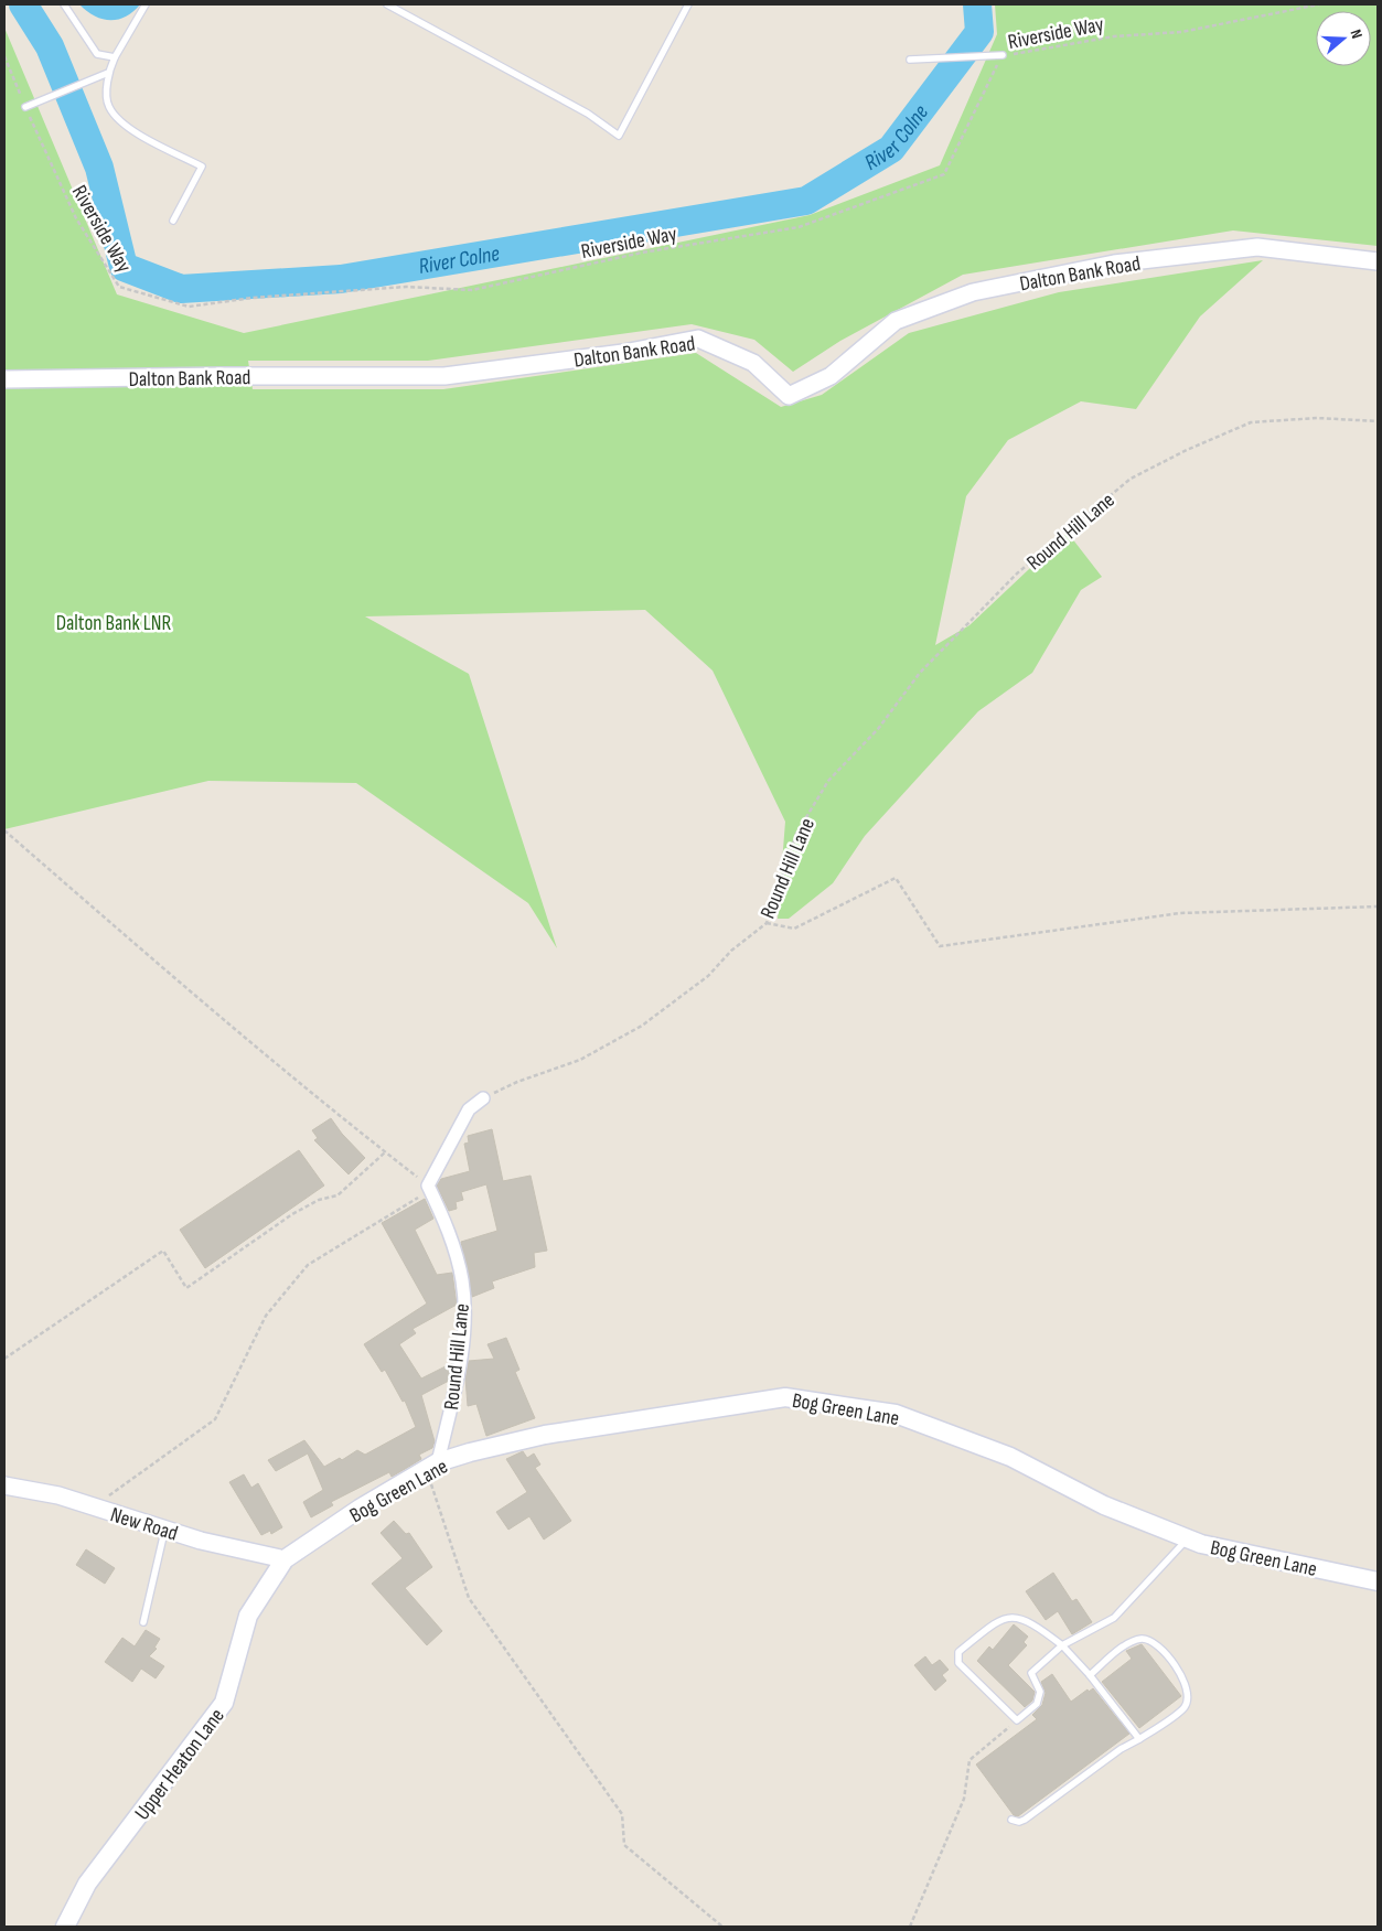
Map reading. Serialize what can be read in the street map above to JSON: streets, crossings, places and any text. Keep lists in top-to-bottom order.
{
  "streets": {
    "main road": ["Bog Green Lane", "Upper Heaton Lane"],
    "street": ["Dalton Bank Road", "Round Hill Lane", "New Road"],
    "path": ["Riverside Way"]
  },
  "crossings": [
    ["Round Hill Lane", "Bog Green Lane"],
    ["Bog Green Lane", "New Road"],
    ["Bog Green Lane", "Upper Heaton Lane"],
    ["New Road", "Upper Heaton Lane"]
  ],
  "water": ["River Colne"],
  "parks": ["Dalton Bank LNR"],
  "north": "right"
}
